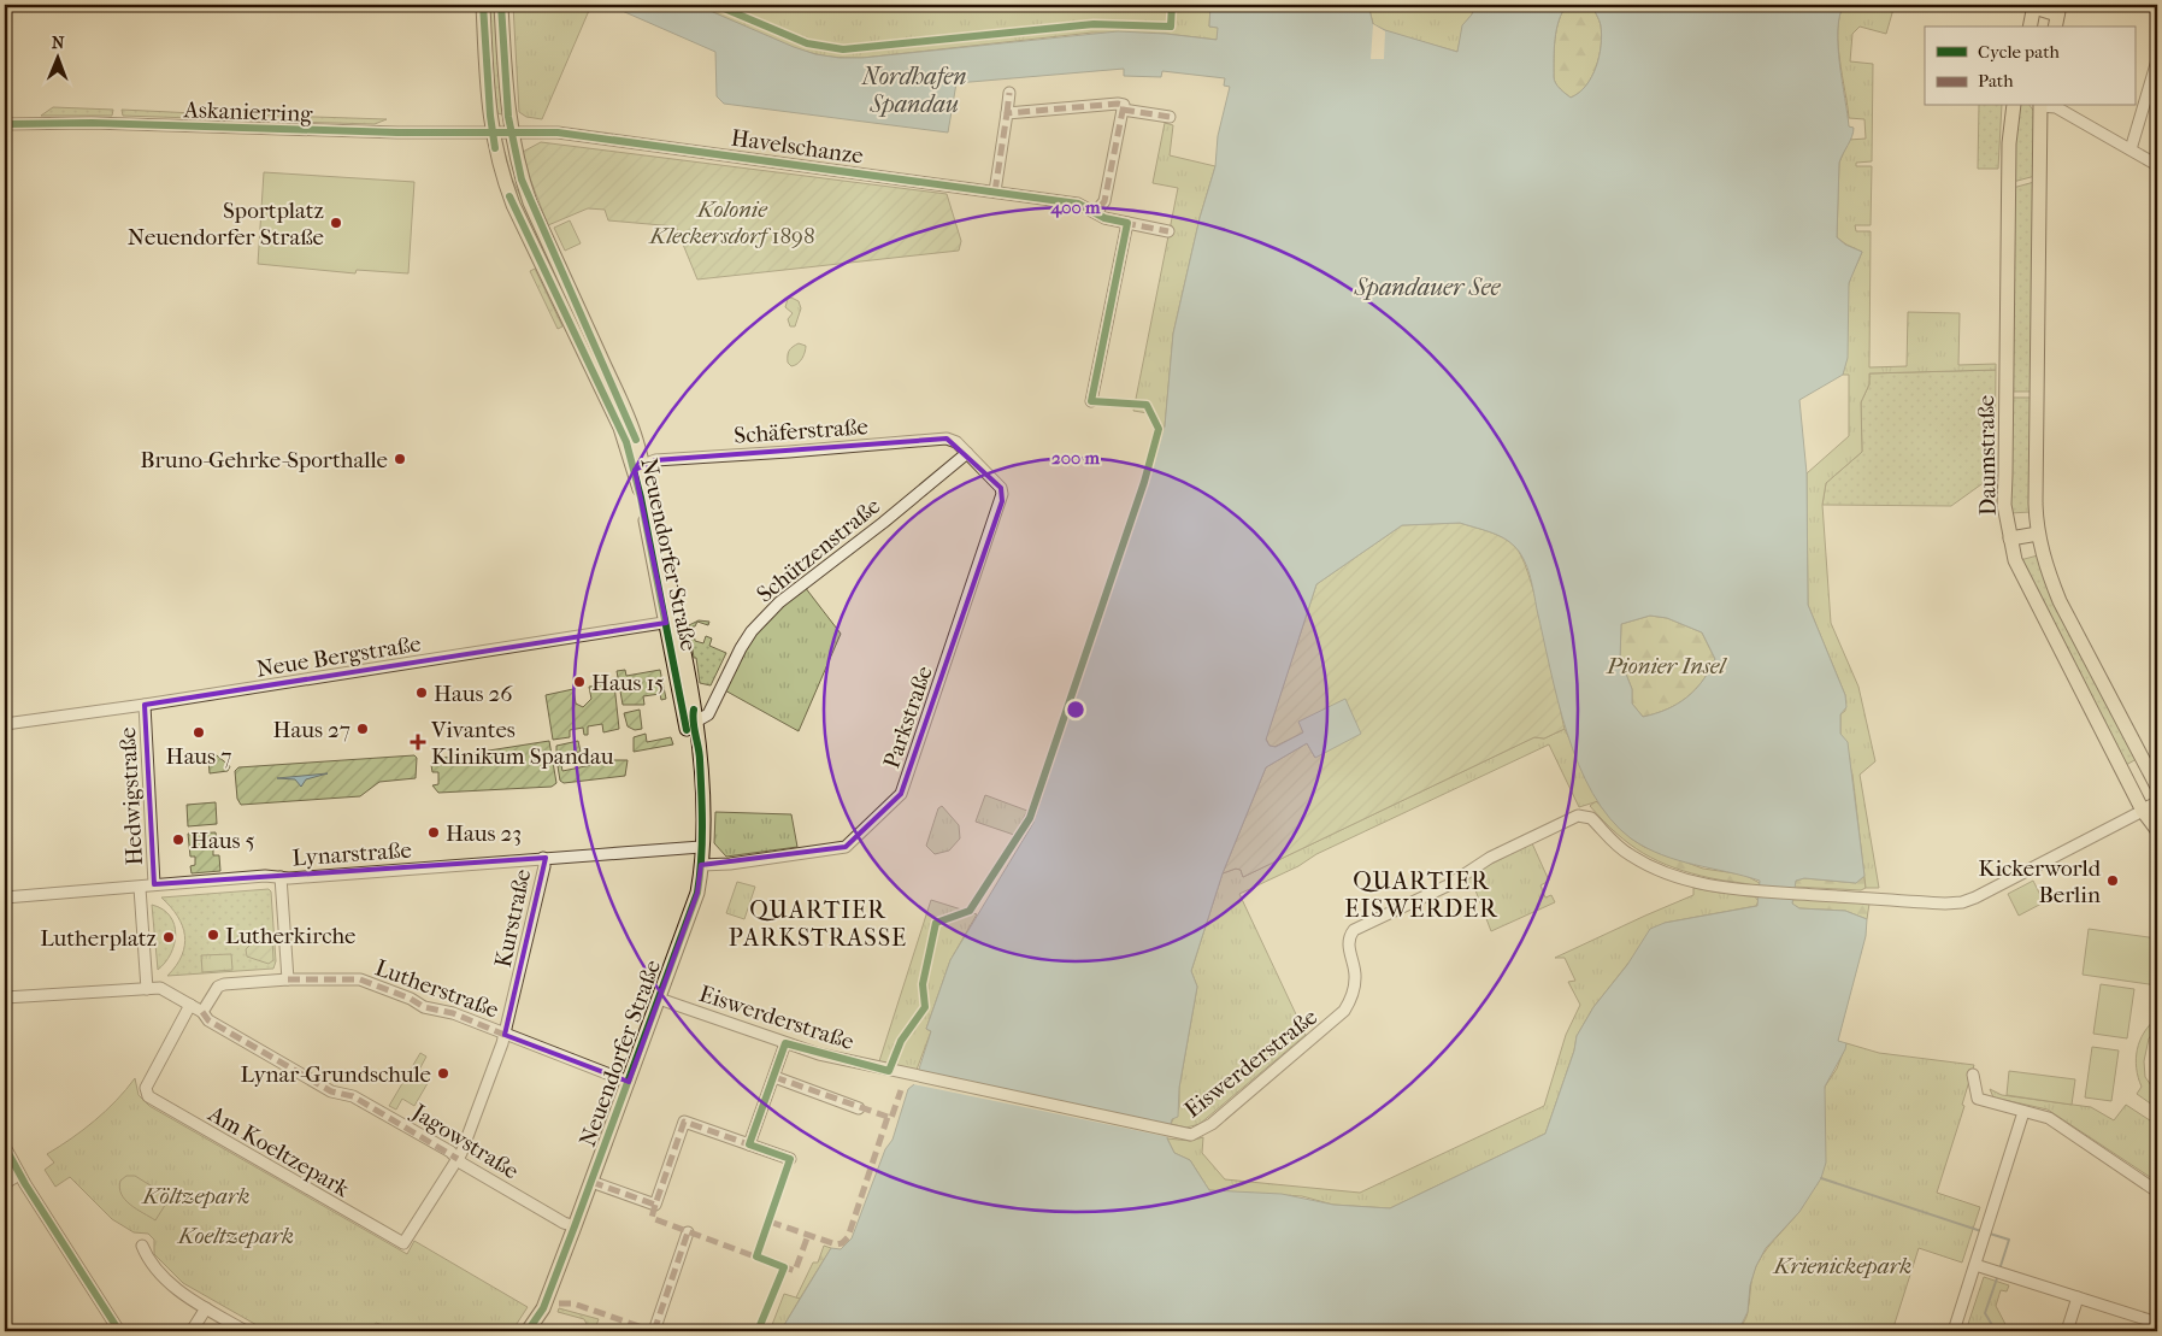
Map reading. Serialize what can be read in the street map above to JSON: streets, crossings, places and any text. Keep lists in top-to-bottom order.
{
  "streets": {
    "main road": ["Daumstraße", "Neuendorfer Straße"],
    "street": [
      "Askanierring",
      "Havelschanze",
      "Schäferstraße",
      "Schützenstraße",
      "Neue Bergstraße",
      "Parkstraße",
      "Hedwigstraße",
      "Lynarstraße",
      "Kurstraße",
      "Lutherstraße",
      "Eiswerderstraße",
      "Jagowstraße",
      "Am Koeltzepark"
    ]
  },
  "crossings": [
    ["Askanierring", "Havelschanze"],
    ["Askanierring", "Neuendorfer Straße"],
    ["Havelschanze", "Neuendorfer Straße"],
    ["Schäferstraße", "Schützenstraße"],
    ["Schäferstraße", "Neuendorfer Straße"],
    ["Schäferstraße", "Parkstraße"],
    ["Daumstraße", "Eiswerderstraße"],
    ["Schützenstraße", "Neuendorfer Straße"],
    ["Schützenstraße", "Parkstraße"],
    ["Neuendorfer Straße", "Neue Bergstraße"],
    ["Neuendorfer Straße", "Parkstraße"],
    ["Neuendorfer Straße", "Lynarstraße"],
    ["Neuendorfer Straße", "Lutherstraße"],
    ["Neuendorfer Straße", "Eiswerderstraße"],
    ["Neuendorfer Straße", "Jagowstraße"],
    ["Neue Bergstraße", "Hedwigstraße"],
    ["Hedwigstraße", "Lynarstraße"],
    ["Lynarstraße", "Kurstraße"],
    ["Kurstraße", "Lutherstraße"],
    ["Kurstraße", "Jagowstraße"],
    ["Kurstraße", "Am Koeltzepark"],
    ["Lutherstraße", "Jagowstraße"],
    ["Jagowstraße", "Am Koeltzepark"]
  ],
  "districts": ["QUARTIER EISWERDER", "QUARTIER PARKSTRASSE"],
  "water": ["Nordhafen Spandau", "Spandauer See"],
  "parks": [
    "Kolonie Kleckersdorf 1898",
    "Pionier Insel",
    "Költzepark",
    "Koeltzepark",
    "Krienickepark"
  ],
  "places": {
    "other": [
      "Sportplatz Neuendorfer Straße",
      "Bruno-Gehrke-Sporthalle",
      "Haus 15",
      "Haus 26",
      "Haus 27",
      "Haus 7",
      "Haus 23",
      "Haus 5",
      "Kickerworld Berlin",
      "Lutherkirche",
      "Lutherplatz",
      "Lynar-Grundschule"
    ],
    "health": ["Vivantes Klinikum Spandau"]
  },
  "legend": ["Cycle path", "Path"],
  "north": "top",
  "rings": ["400 m", "200 m"]
}
